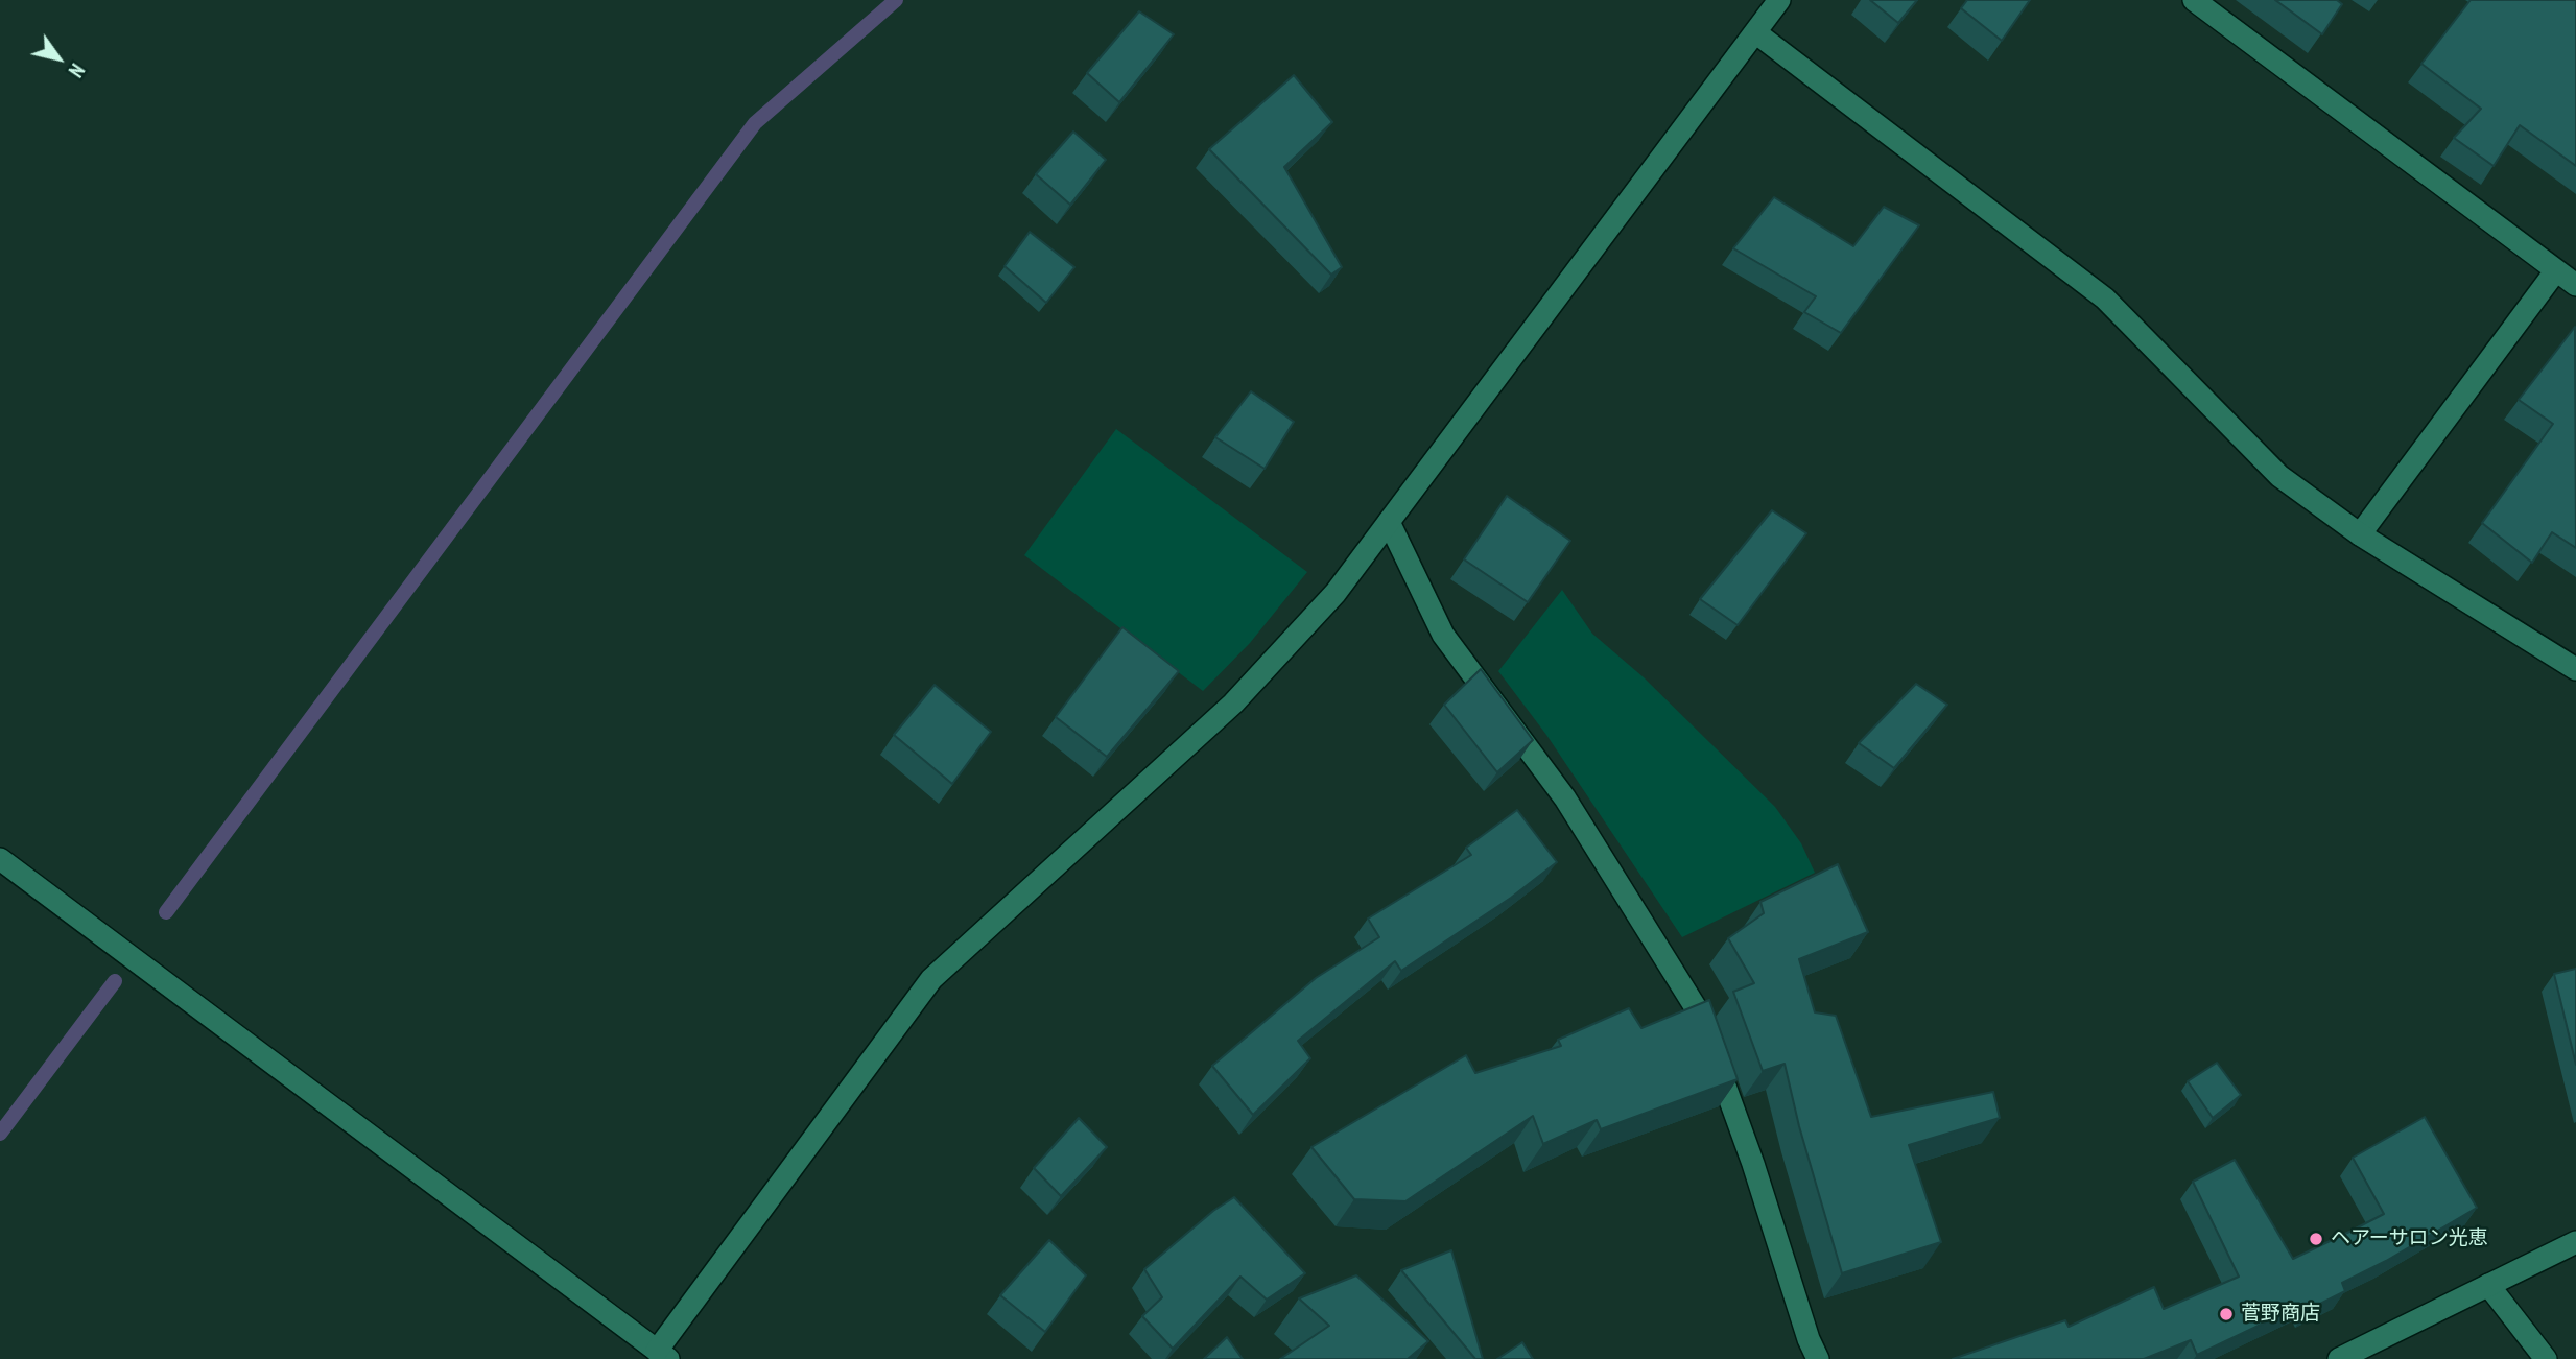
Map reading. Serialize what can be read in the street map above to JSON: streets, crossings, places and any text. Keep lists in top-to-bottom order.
{
  "places": ["ヘアーサロン光恵", "菅野商店"],
  "north": "bottom right"
}
